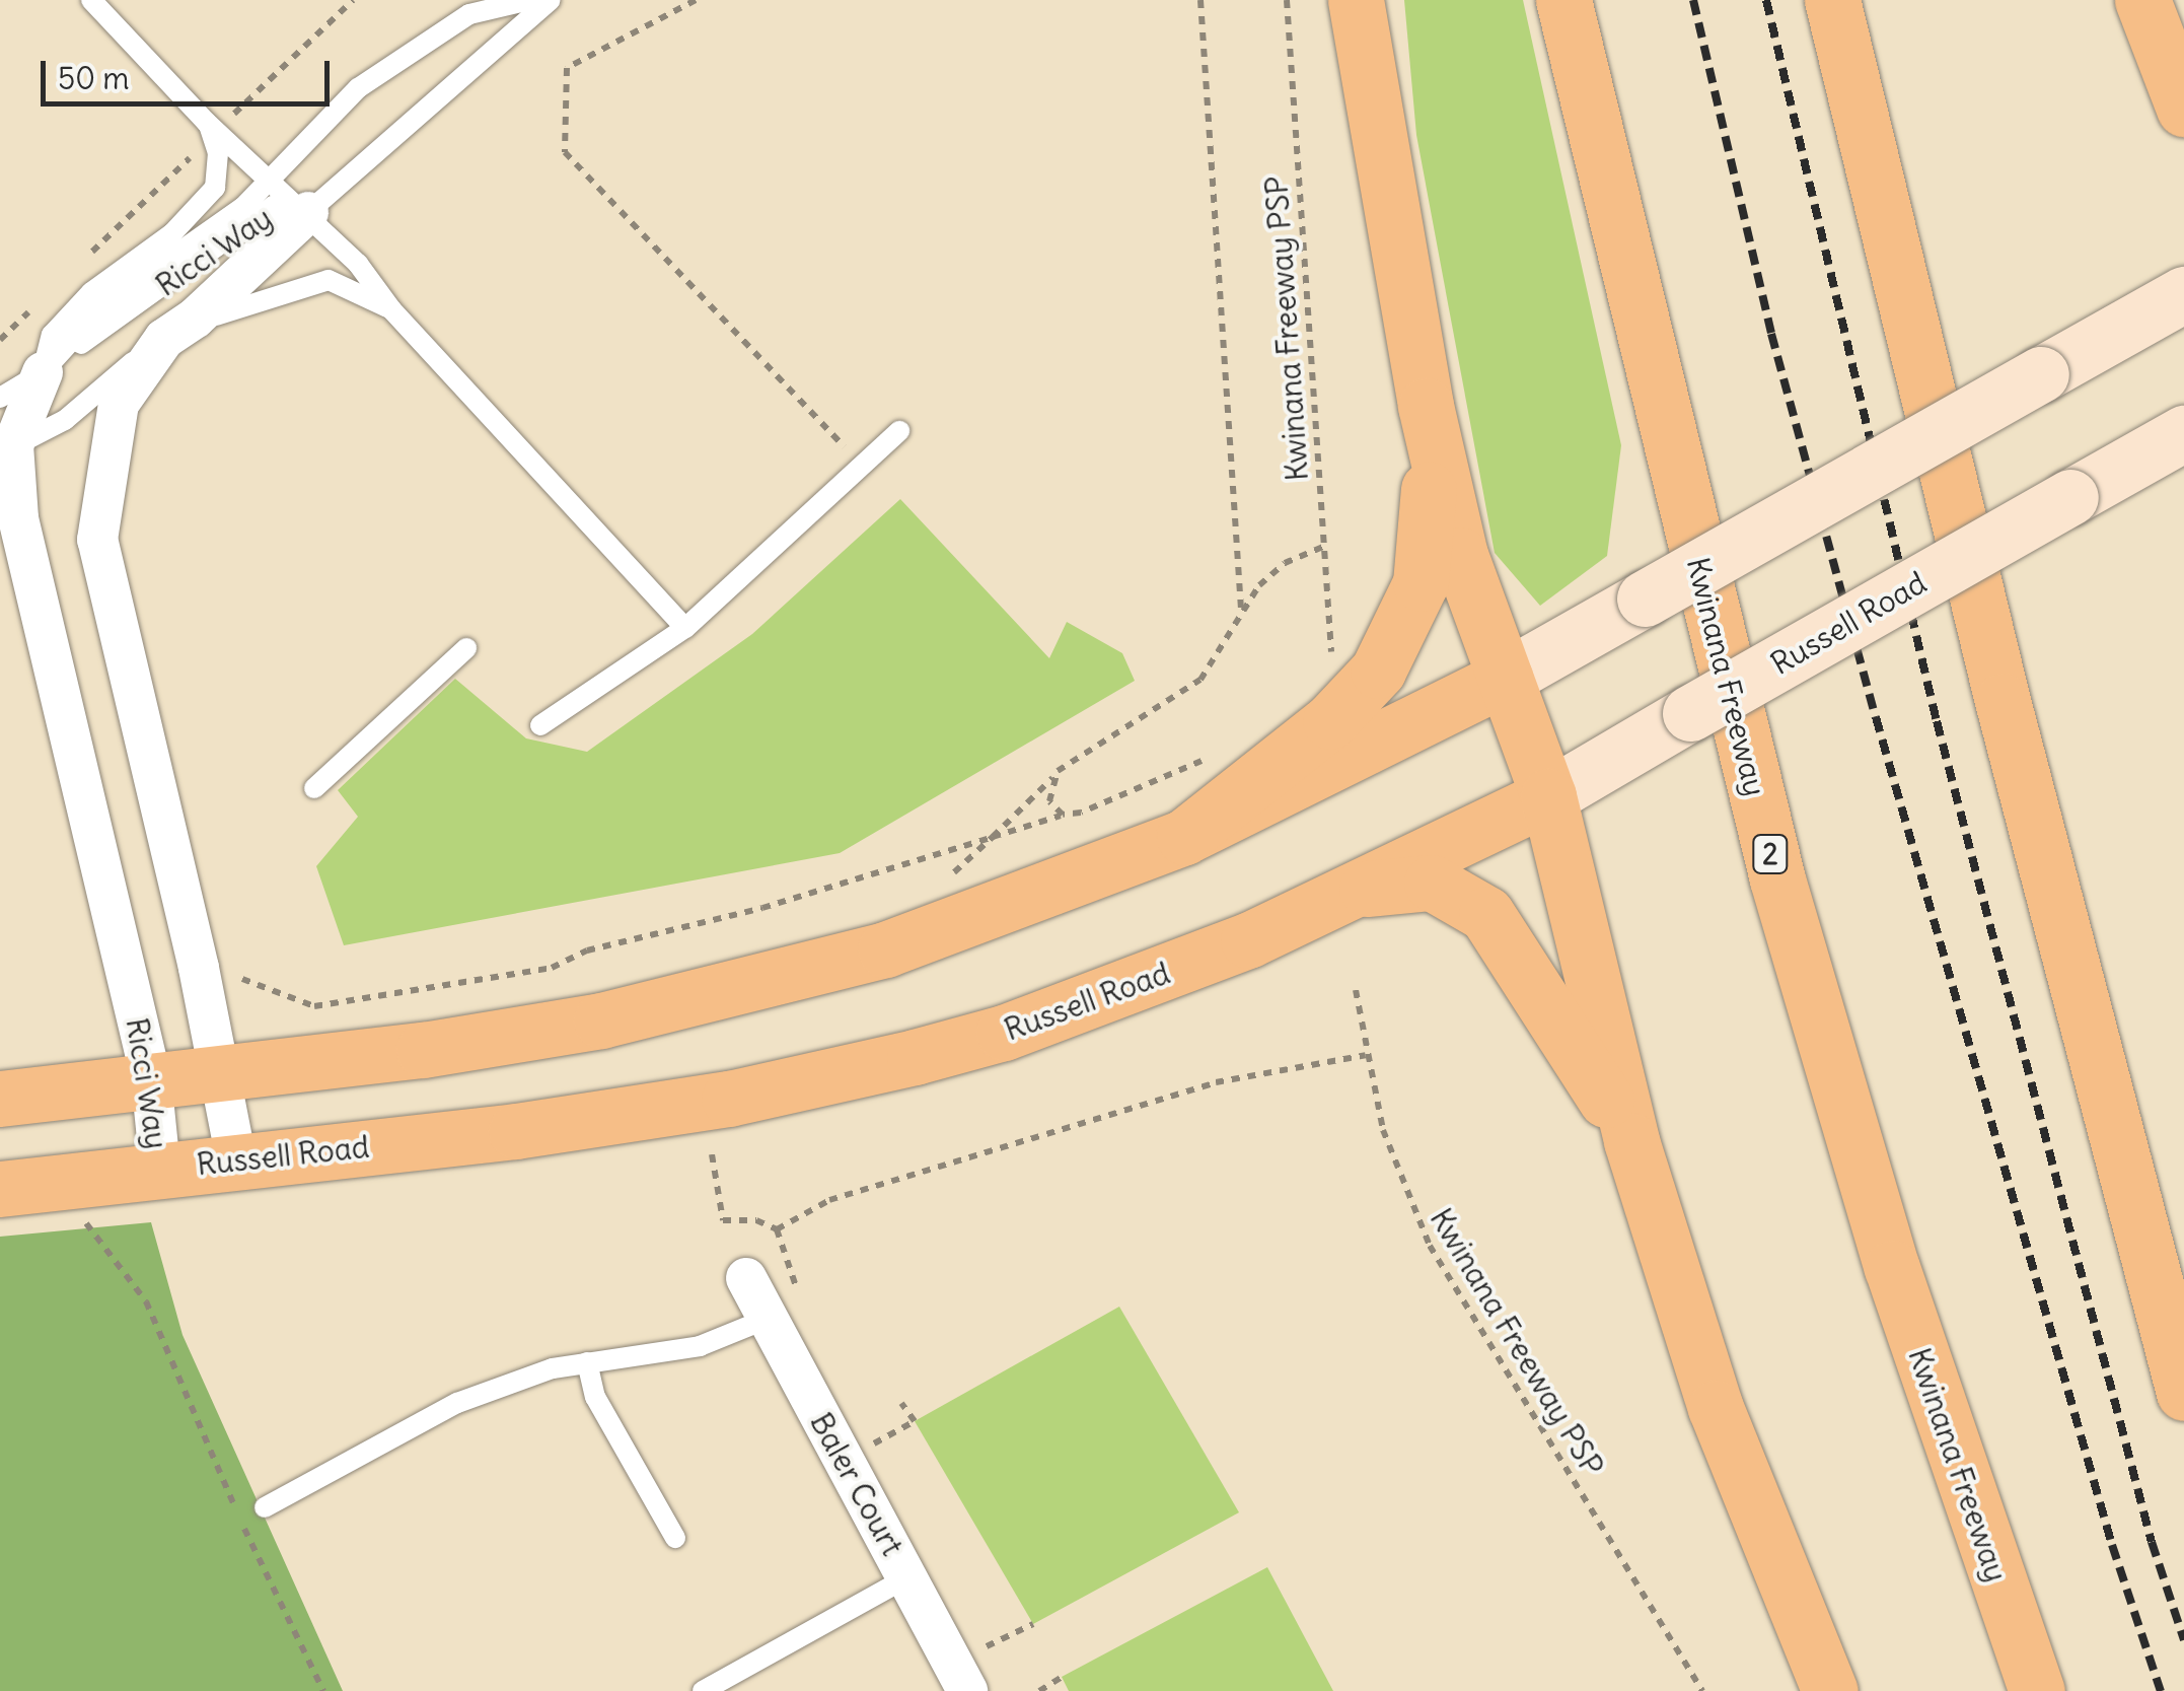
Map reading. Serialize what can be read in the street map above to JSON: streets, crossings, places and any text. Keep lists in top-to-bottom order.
{
  "streets": {
    "main road": ["Russell Road", "Kwinana Freeway", "2"],
    "street": ["Ricci Way", "Baler Court"],
    "path": ["Kwinana Freeway PSP"]
  },
  "crossings": [
    ["Ricci Way", "Russell Road"]
  ],
  "scale_bar": "50 m"
}
